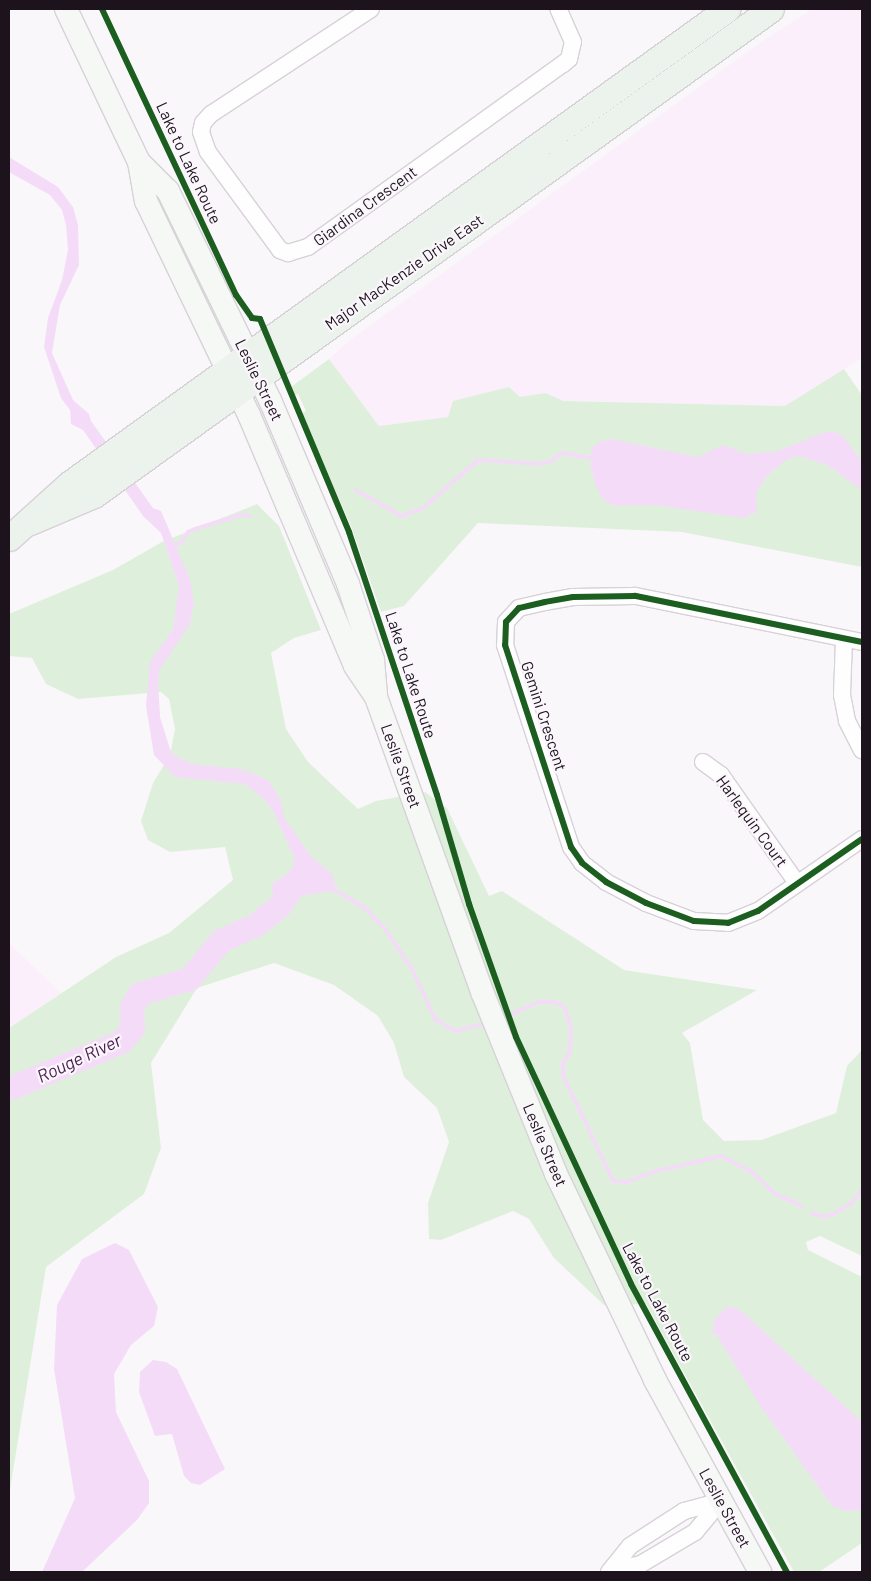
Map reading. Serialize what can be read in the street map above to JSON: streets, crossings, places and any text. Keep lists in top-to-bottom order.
{
  "streets": {
    "main road": ["Major MacKenzie Drive East", "Leslie Street"],
    "street": ["Giardina Crescent", "Gemini Crescent", "Harlequin Court"],
    "cycle path": ["Lake to Lake Route"]
  },
  "crossings": [
    ["Major MacKenzie Drive East", "Leslie Street"],
    ["Gemini Crescent", "Harlequin Court"]
  ],
  "water": ["Rouge River"]
}
